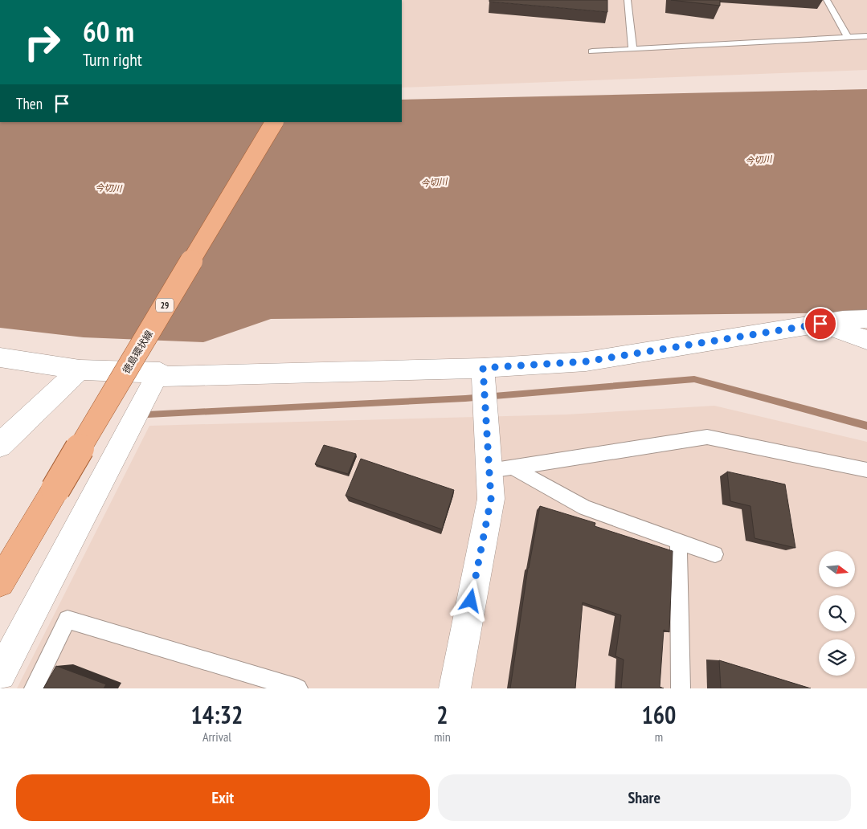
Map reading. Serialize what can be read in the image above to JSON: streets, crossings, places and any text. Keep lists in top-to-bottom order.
{
  "streets": {
    "main road": ["29", "徳島環状線"]
  },
  "water": ["今切川"],
  "north": "right",
  "page": {
    "turn": ["60 m", "Turn right"],
    "then": "Then",
    "eta": [
      "14:32",
      "Arrival",
      "2",
      "min",
      "160",
      "m"
    ],
    "buttons": ["Exit", "Share"]
  }
}
